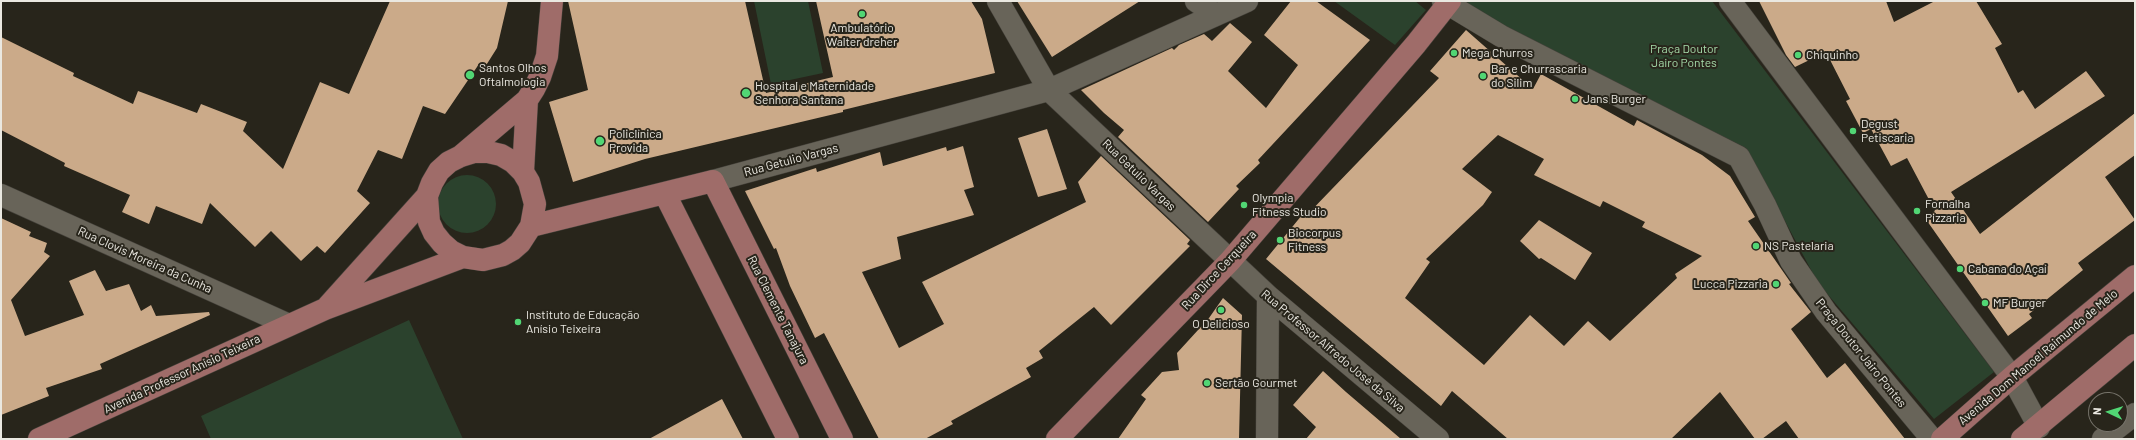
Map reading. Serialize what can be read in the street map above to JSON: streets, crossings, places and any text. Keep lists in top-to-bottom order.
{
  "streets": {
    "main road": [
      "Rua Getulio Vargas",
      "Rua Dirce Cerqueira",
      "Rua Clemente Tanajura",
      "Avenida Dom Manoel Raimundo de Melo",
      "Avenida Professor Anísio Teixeira"
    ],
    "street": ["Rua Clovis Moreira da Cunha", "Rua Professor Alfredo José da Silva", "Praça Doutor Jairo Pontes"]
  },
  "crossings": [
    ["Rua Getulio Vargas", "Rua Dirce Cerqueira"],
    ["Rua Getulio Vargas", "Rua Clemente Tanajura"],
    ["Rua Getulio Vargas", "Rua Professor Alfredo José da Silva"],
    ["Rua Getulio Vargas", "Avenida Professor Anísio Teixeira"],
    ["Rua Clovis Moreira da Cunha", "Avenida Professor Anísio Teixeira"],
    ["Rua Dirce Cerqueira", "Rua Professor Alfredo José da Silva"],
    ["Rua Dirce Cerqueira", "Praça Doutor Jairo Pontes"]
  ],
  "parks": ["Praça Doutor Jairo Pontes"],
  "places": [
    "Ambulatório Walter dreher",
    "Mega Churros",
    "Chiquinho",
    "Santos Olhos Oftalmologia",
    "Bar e Churrascaria do Silim",
    "Hospital e Maternidade Senhora Santana",
    "Jans Burger",
    "Degust Petiscaria",
    "Policlínica Provida",
    "Olympia Fitness Studio",
    "Fornalha Pizzaria",
    "Biocorpus Fitness",
    "NS Pastelaria",
    "Cabana do Açaí",
    "Lucca Pizzaria",
    "MF Burger",
    "O Delicioso",
    "Instituto de Educação Anísio Teixeira",
    "Sertão Gourmet"
  ],
  "north": "left"
}
